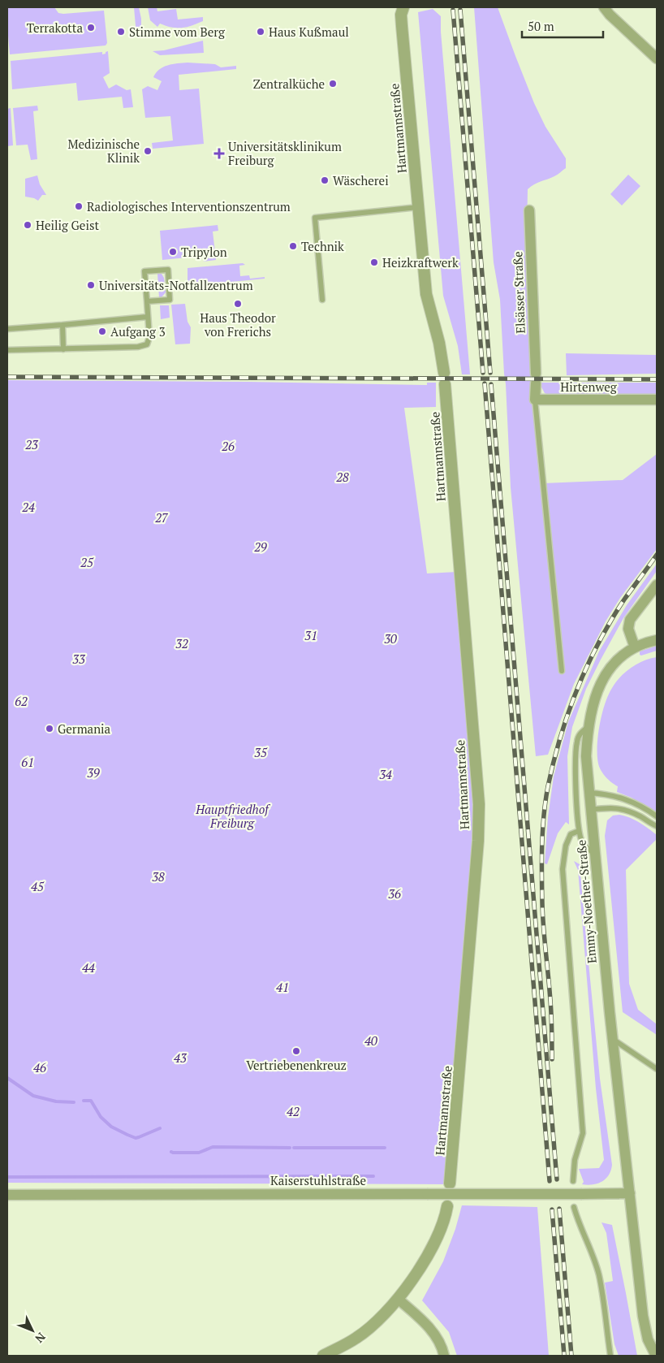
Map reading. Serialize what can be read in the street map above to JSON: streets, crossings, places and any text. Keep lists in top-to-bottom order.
{
  "streets": {
    "street": [
      "Hartmannstraße",
      "Elsässer Straße",
      "Hirtenweg",
      "Emmy-Noether-Straße",
      "Kaiserstuhlstraße"
    ]
  },
  "crossings": [
    ["Elsässer Straße", "Hirtenweg"],
    ["Emmy-Noether-Straße", "Kaiserstuhlstraße"]
  ],
  "parks": [
    "23",
    "26",
    "28",
    "24",
    "27",
    "29",
    "25",
    "31",
    "30",
    "32",
    "33",
    "62",
    "35",
    "61",
    "39",
    "34",
    "Hauptfriedhof Freiburg",
    "38",
    "45",
    "36",
    "44",
    "41",
    "40",
    "43",
    "46",
    "42"
  ],
  "places": {
    "other": [
      "Terrakotta",
      "Stimme vom Berg",
      "Haus Kußmaul",
      "Zentralküche",
      "Medizinische Klinik",
      "Wäscherei",
      "Radiologisches Interventionszentrum",
      "Heilig Geist",
      "Technik",
      "Tripylon",
      "Heizkraftwerk",
      "Universitäts-Notfallzentrum",
      "Haus Theodor von Frerichs",
      "Aufgang 3",
      "Germania",
      "Vertriebenenkreuz"
    ],
    "health": ["Universitätsklinikum Freiburg"]
  },
  "scale_bar": "50 m",
  "north": "bottom right"
}
